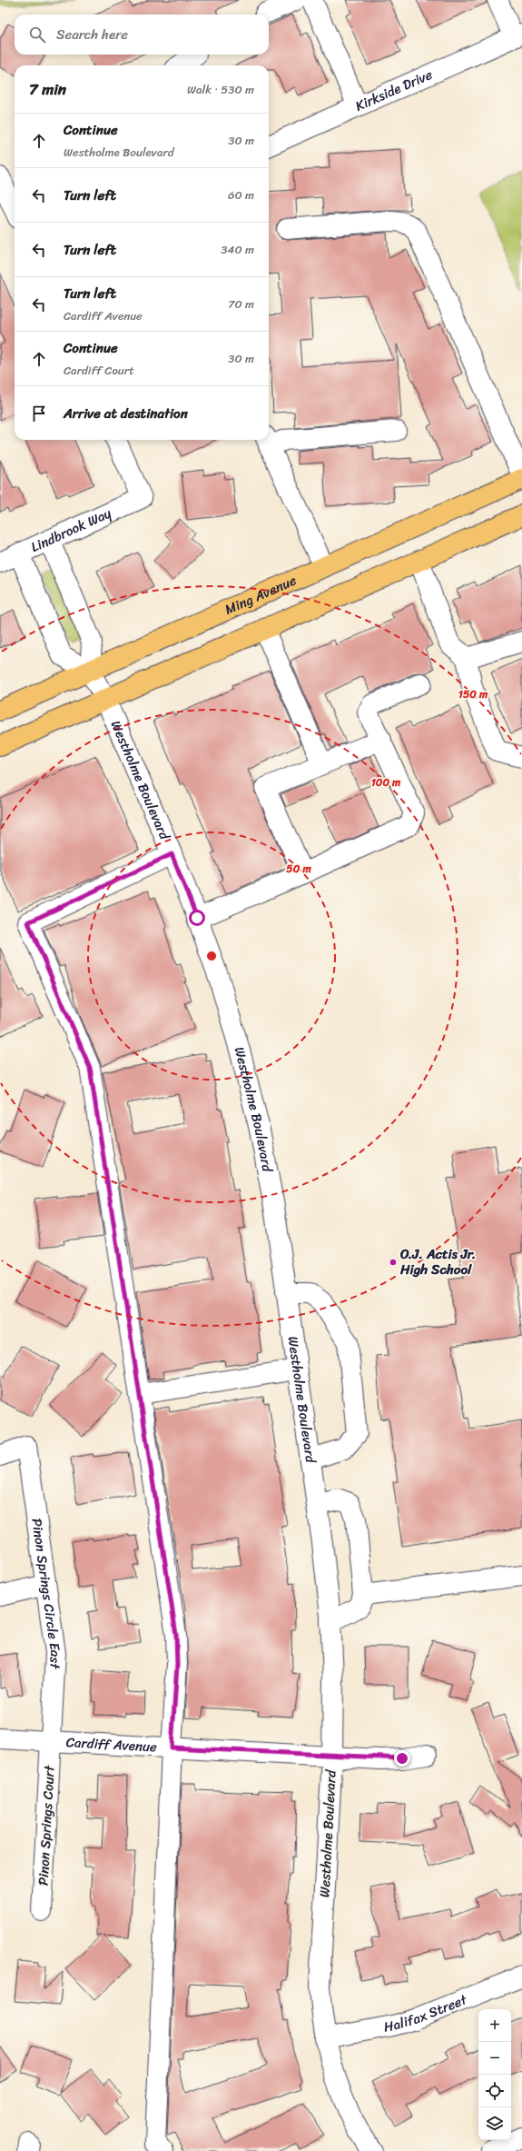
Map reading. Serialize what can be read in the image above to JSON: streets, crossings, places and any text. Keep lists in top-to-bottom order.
{
  "streets": {
    "main road": ["Ming Avenue"],
    "street": [
      "Kirkside Drive",
      "Lindbrook Way",
      "Westholme Boulevard",
      "Pinon Springs Circle East",
      "Cardiff Avenue",
      "Pinon Springs Court",
      "Halifax Street"
    ]
  },
  "crossings": [
    ["Ming Avenue", "Westholme Boulevard"],
    ["Westholme Boulevard", "Cardiff Avenue"],
    ["Westholme Boulevard", "Halifax Street"],
    ["Pinon Springs Circle East", "Cardiff Avenue"],
    ["Pinon Springs Circle East", "Pinon Springs Court"],
    ["Cardiff Avenue", "Pinon Springs Court"]
  ],
  "places": ["O.J. Actis Jr. High School"],
  "page": {
    "search": "Search here",
    "heading": ["7 min", "Walk · 530 m"],
    "list": [
      ["Continue", "Westholme Boulevard", "30 m"],
      ["Turn left", "60 m"],
      ["Turn left", "340 m"],
      ["Turn left", "Cardiff Avenue", "70 m"],
      ["Continue", "Cardiff Court", "30 m"],
      "Arrive at destination"
    ],
    "map_buttons": ["+", "−"]
  },
  "rings": ["150 m", "100 m", "50 m"]
}
